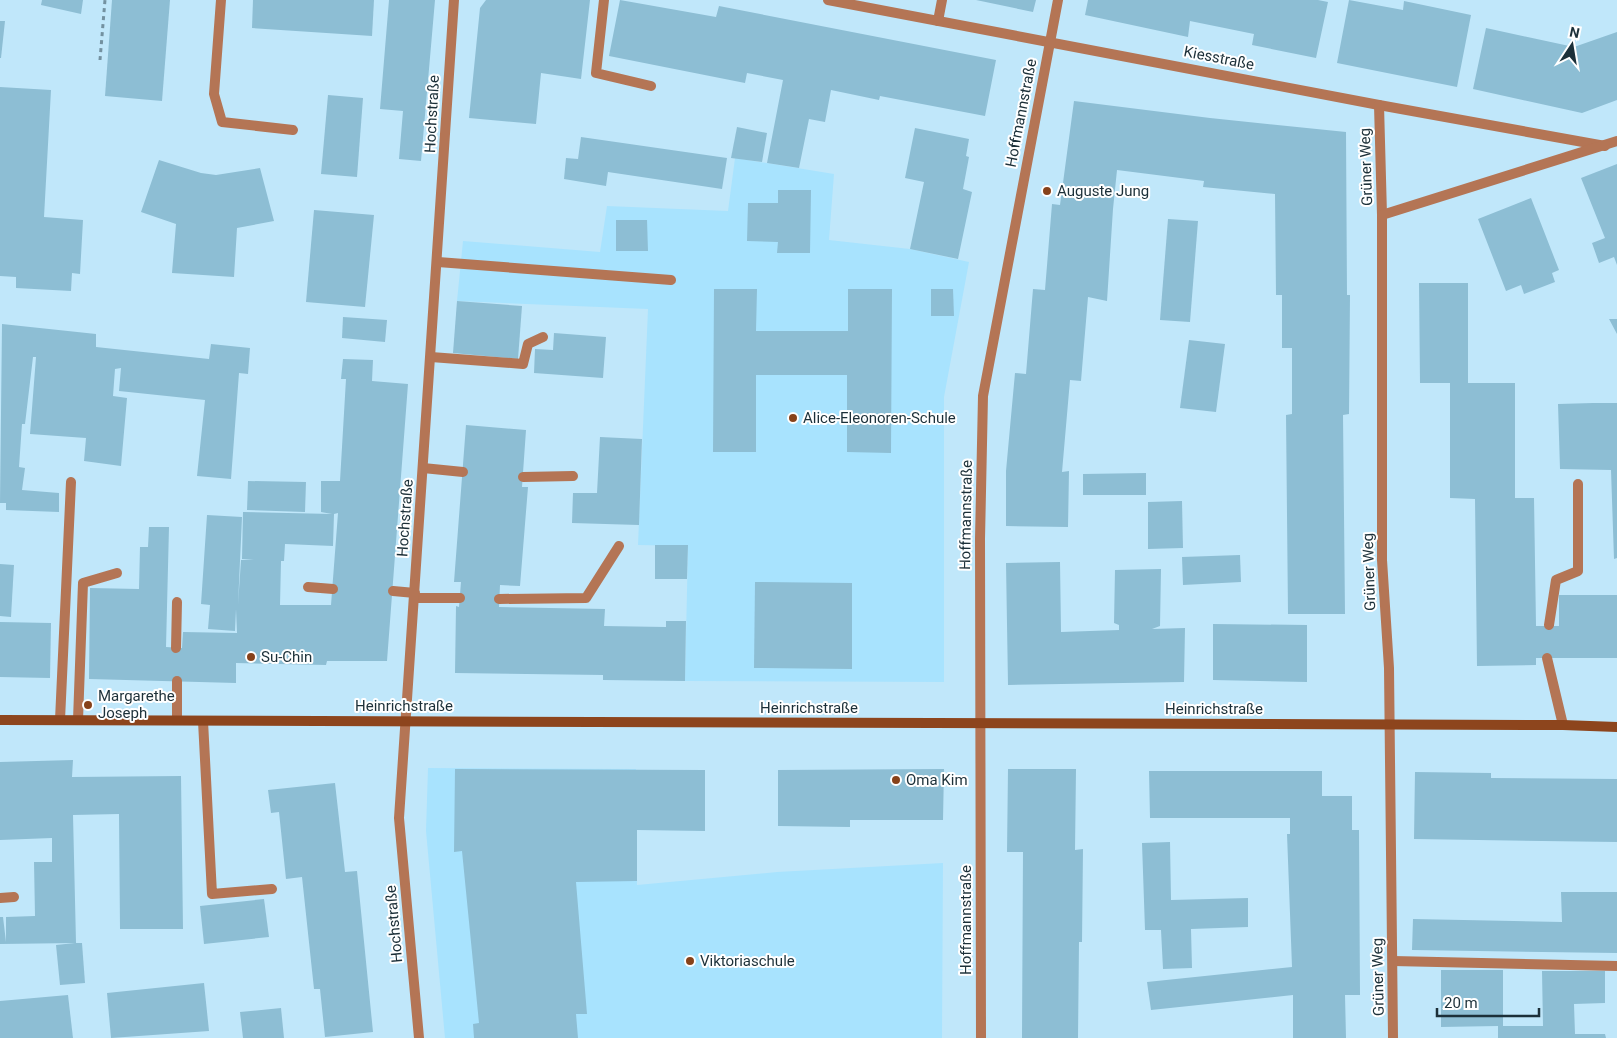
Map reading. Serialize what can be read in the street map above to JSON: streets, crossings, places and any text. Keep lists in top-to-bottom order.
{
  "streets": {
    "main road": ["Heinrichstraße"],
    "street": [
      "Kiesstraße",
      "Hoffmannstraße",
      "Hochstraße",
      "Grüner Weg"
    ]
  },
  "crossings": [
    ["Kiesstraße", "Hoffmannstraße"],
    ["Kiesstraße", "Grüner Weg"],
    ["Hoffmannstraße", "Heinrichstraße"],
    ["Hochstraße", "Heinrichstraße"],
    ["Grüner Weg", "Heinrichstraße"]
  ],
  "places": [
    "Auguste Jung",
    "Alice-Eleonoren-Schule",
    "Su-Chin",
    "Margarethe Joseph",
    "Oma Kim",
    "Viktoriaschule"
  ],
  "scale_bar": "20 m",
  "north": "top"
}
